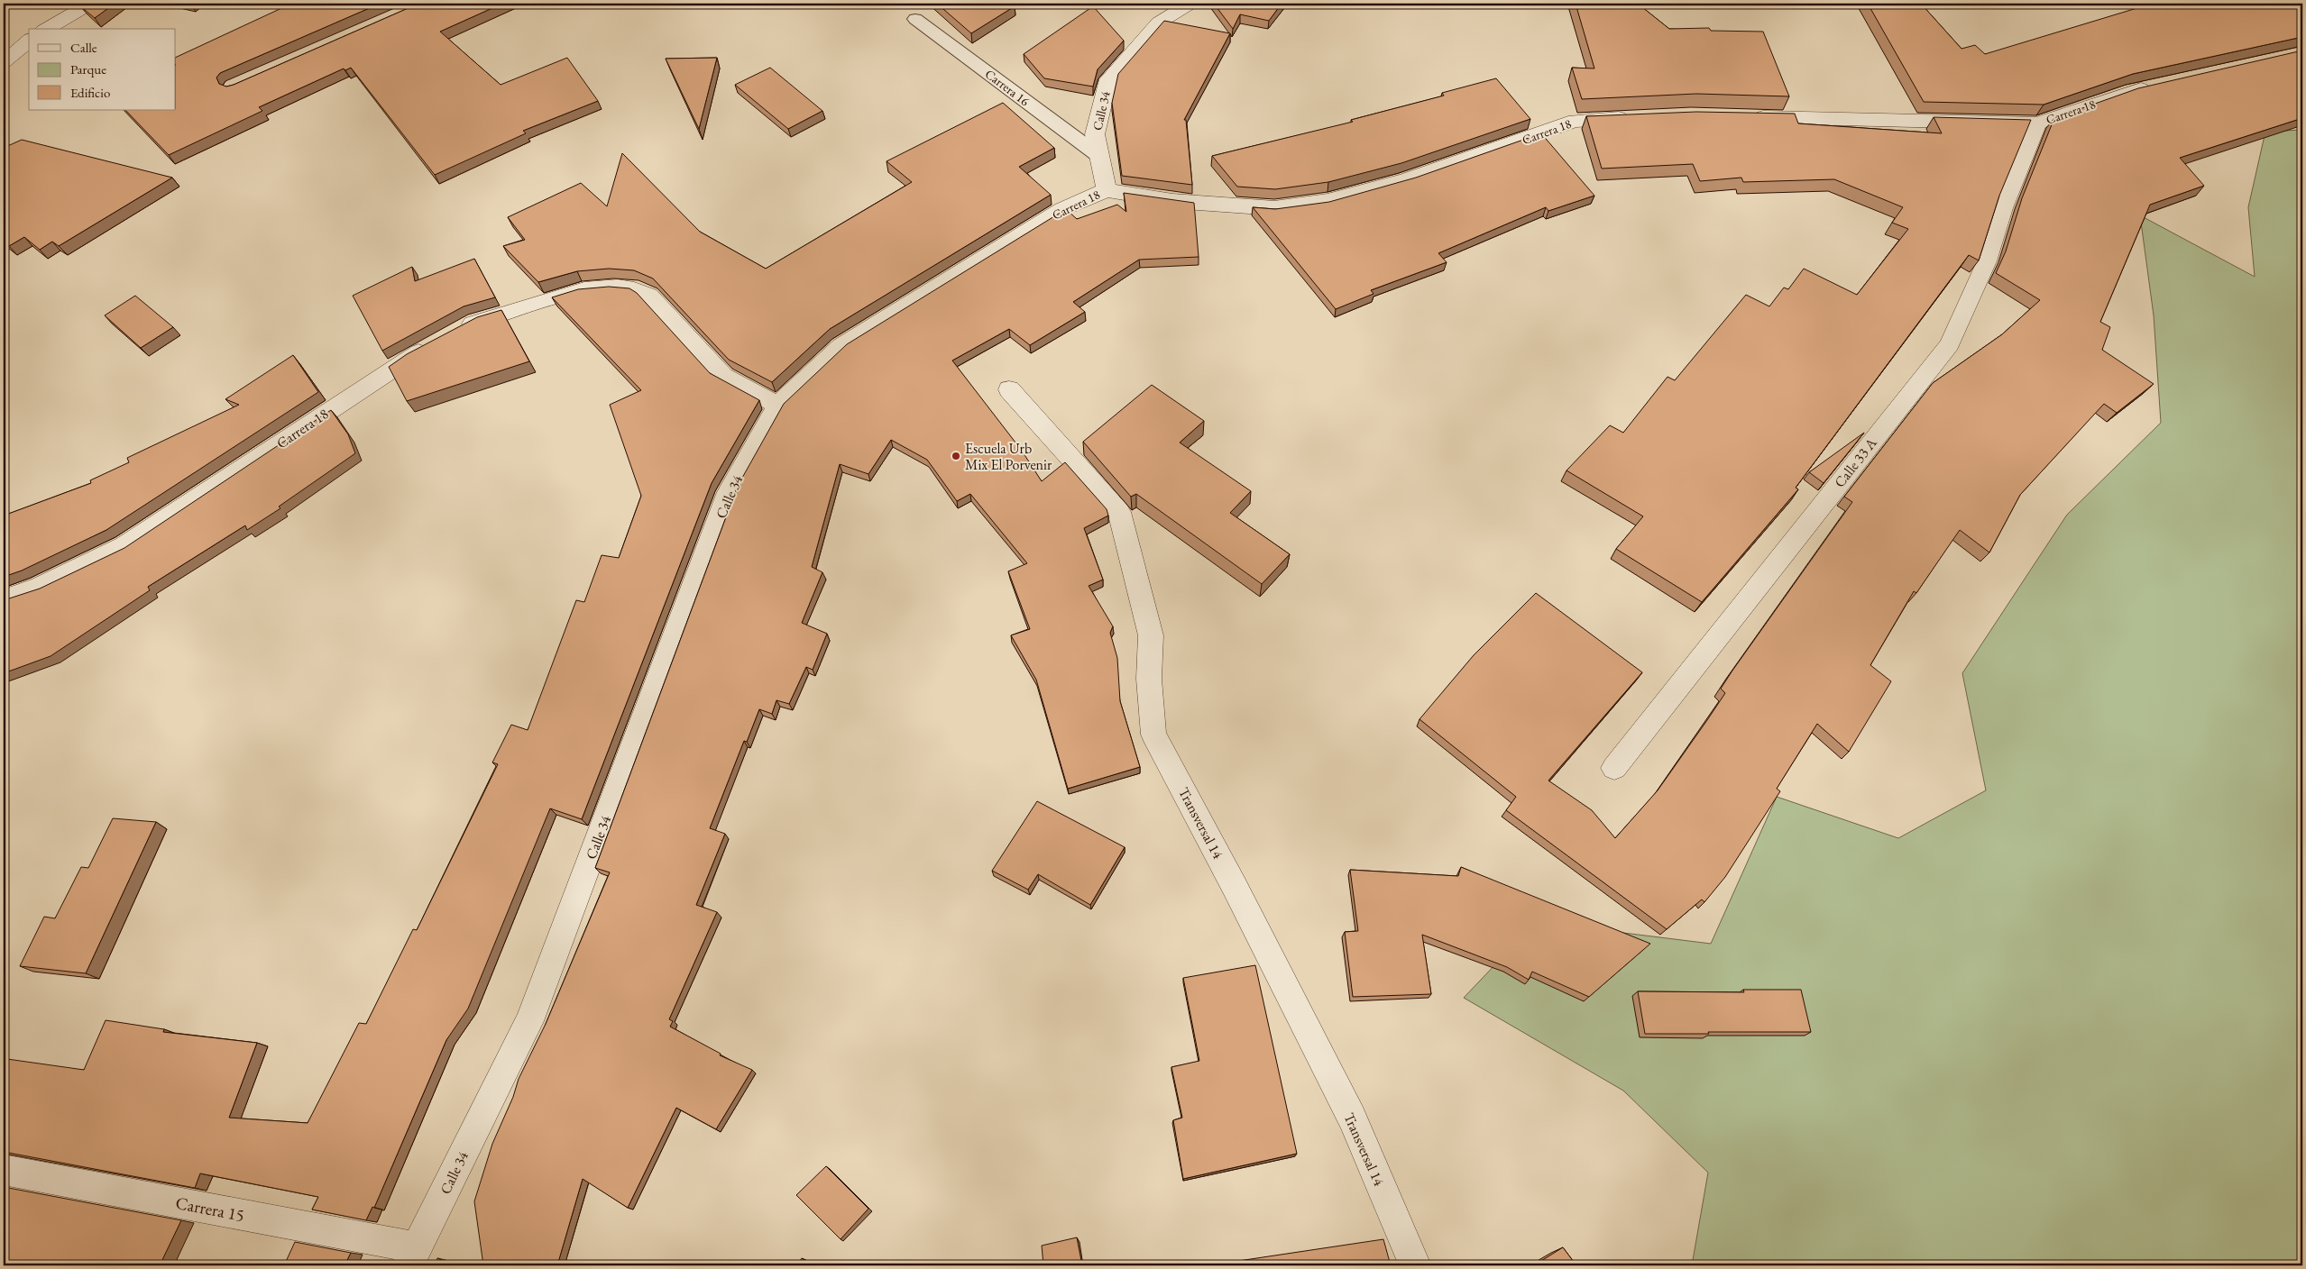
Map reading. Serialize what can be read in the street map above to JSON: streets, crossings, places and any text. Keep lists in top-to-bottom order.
{
  "streets": {
    "street": [
      "Calle 34",
      "Carrera 18",
      "Calle 33 A",
      "Transversal 14",
      "Carrera 15"
    ],
    "lane": ["Carrera 16"]
  },
  "crossings": [
    ["Carrera 16", "Calle 34"],
    ["Calle 34", "Carrera 18"],
    ["Calle 34", "Carrera 15"],
    ["Carrera 18", "Calle 33 A"]
  ],
  "places": ["Escuela Urb Mix El Porvenir"],
  "legend": ["Calle", "Parque", "Edificio"]
}
